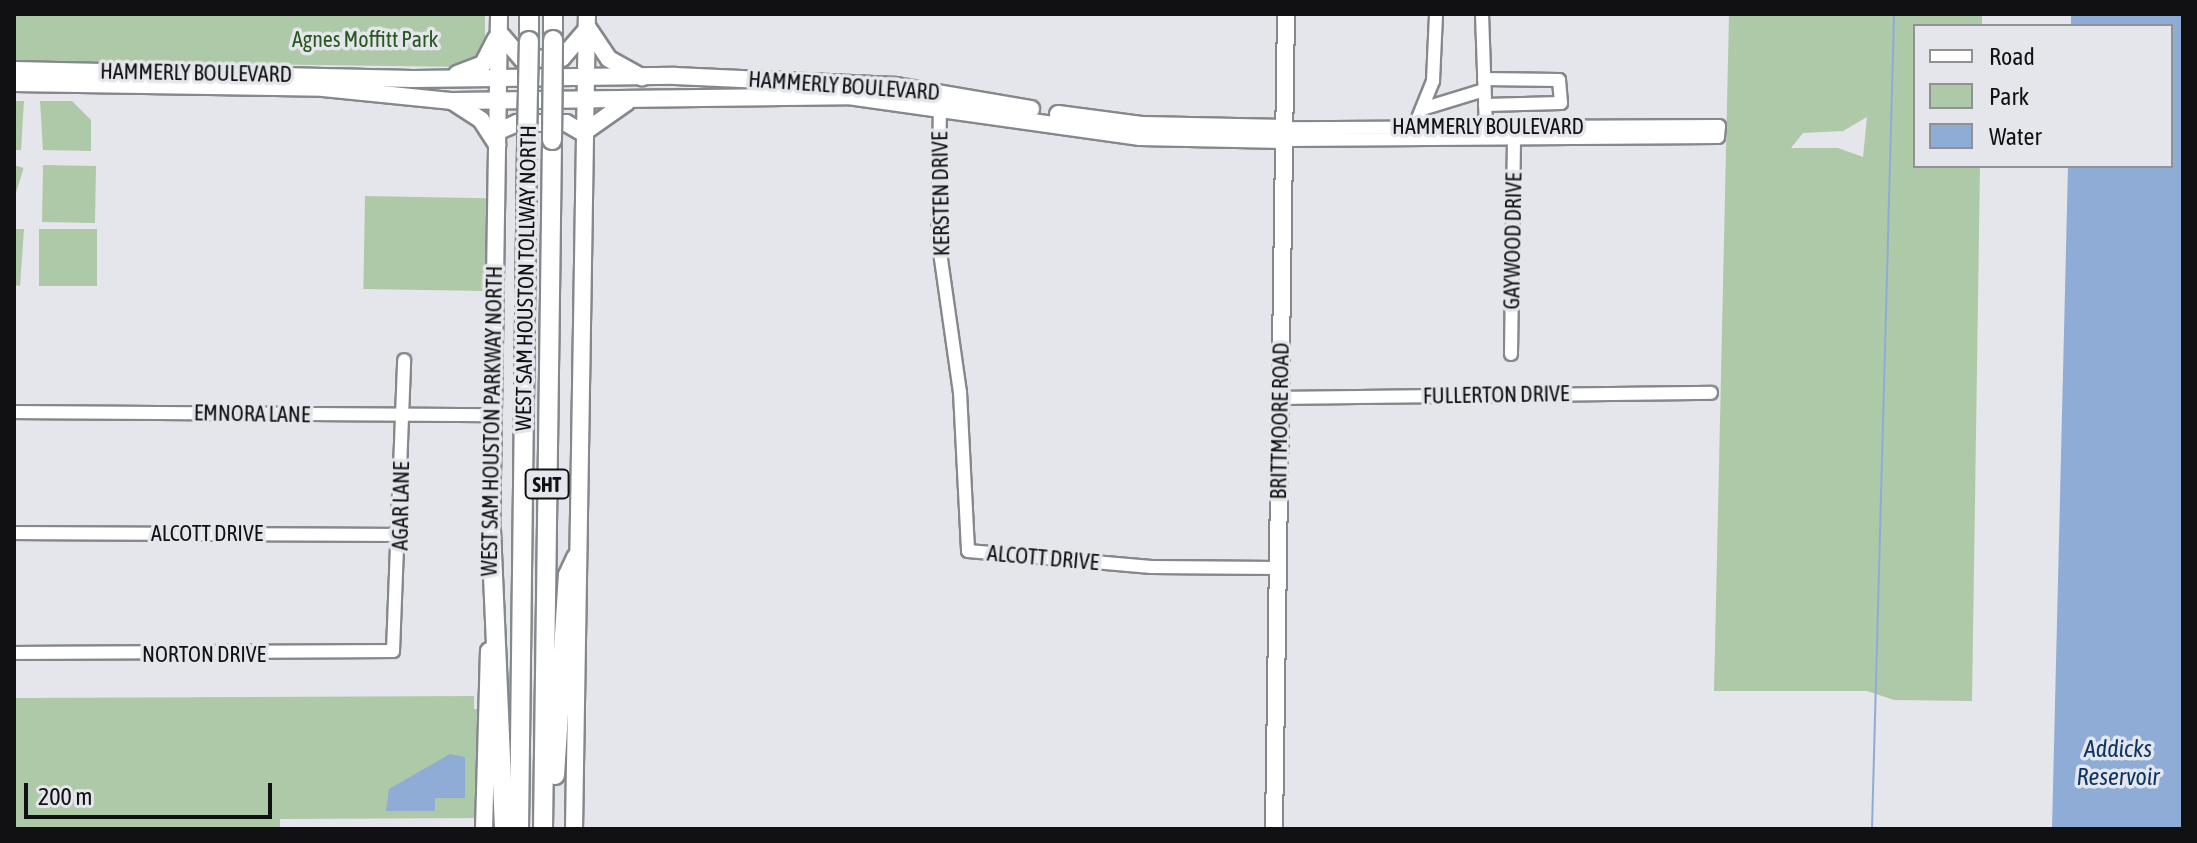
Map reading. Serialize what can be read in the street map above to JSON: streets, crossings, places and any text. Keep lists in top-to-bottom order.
{
  "streets": {
    "highway": ["WEST SAM HOUSTON TOLLWAY NORTH", "SHT"],
    "main road": ["HAMMERLY BOULEVARD", "WEST SAM HOUSTON PARKWAY NORTH", "BRITTMOORE ROAD"],
    "street": [
      "KERSTEN DRIVE",
      "GAYWOOD DRIVE",
      "FULLERTON DRIVE",
      "EMNORA LANE",
      "AGAR LANE",
      "ALCOTT DRIVE",
      "NORTON DRIVE"
    ]
  },
  "crossings": [
    ["HAMMERLY BOULEVARD", "KERSTEN DRIVE"],
    ["HAMMERLY BOULEVARD", "GAYWOOD DRIVE"],
    ["HAMMERLY BOULEVARD", "WEST SAM HOUSTON PARKWAY NORTH"],
    ["HAMMERLY BOULEVARD", "BRITTMOORE ROAD"],
    ["KERSTEN DRIVE", "ALCOTT DRIVE"],
    ["FULLERTON DRIVE", "BRITTMOORE ROAD"],
    ["EMNORA LANE", "WEST SAM HOUSTON PARKWAY NORTH"],
    ["EMNORA LANE", "AGAR LANE"],
    ["BRITTMOORE ROAD", "ALCOTT DRIVE"],
    ["AGAR LANE", "ALCOTT DRIVE"],
    ["AGAR LANE", "NORTON DRIVE"]
  ],
  "water": ["Addicks Reservoir"],
  "parks": ["Agnes Moffitt Park"],
  "legend": ["Road", "Park", "Water"],
  "scale_bar": "200 m"
}
